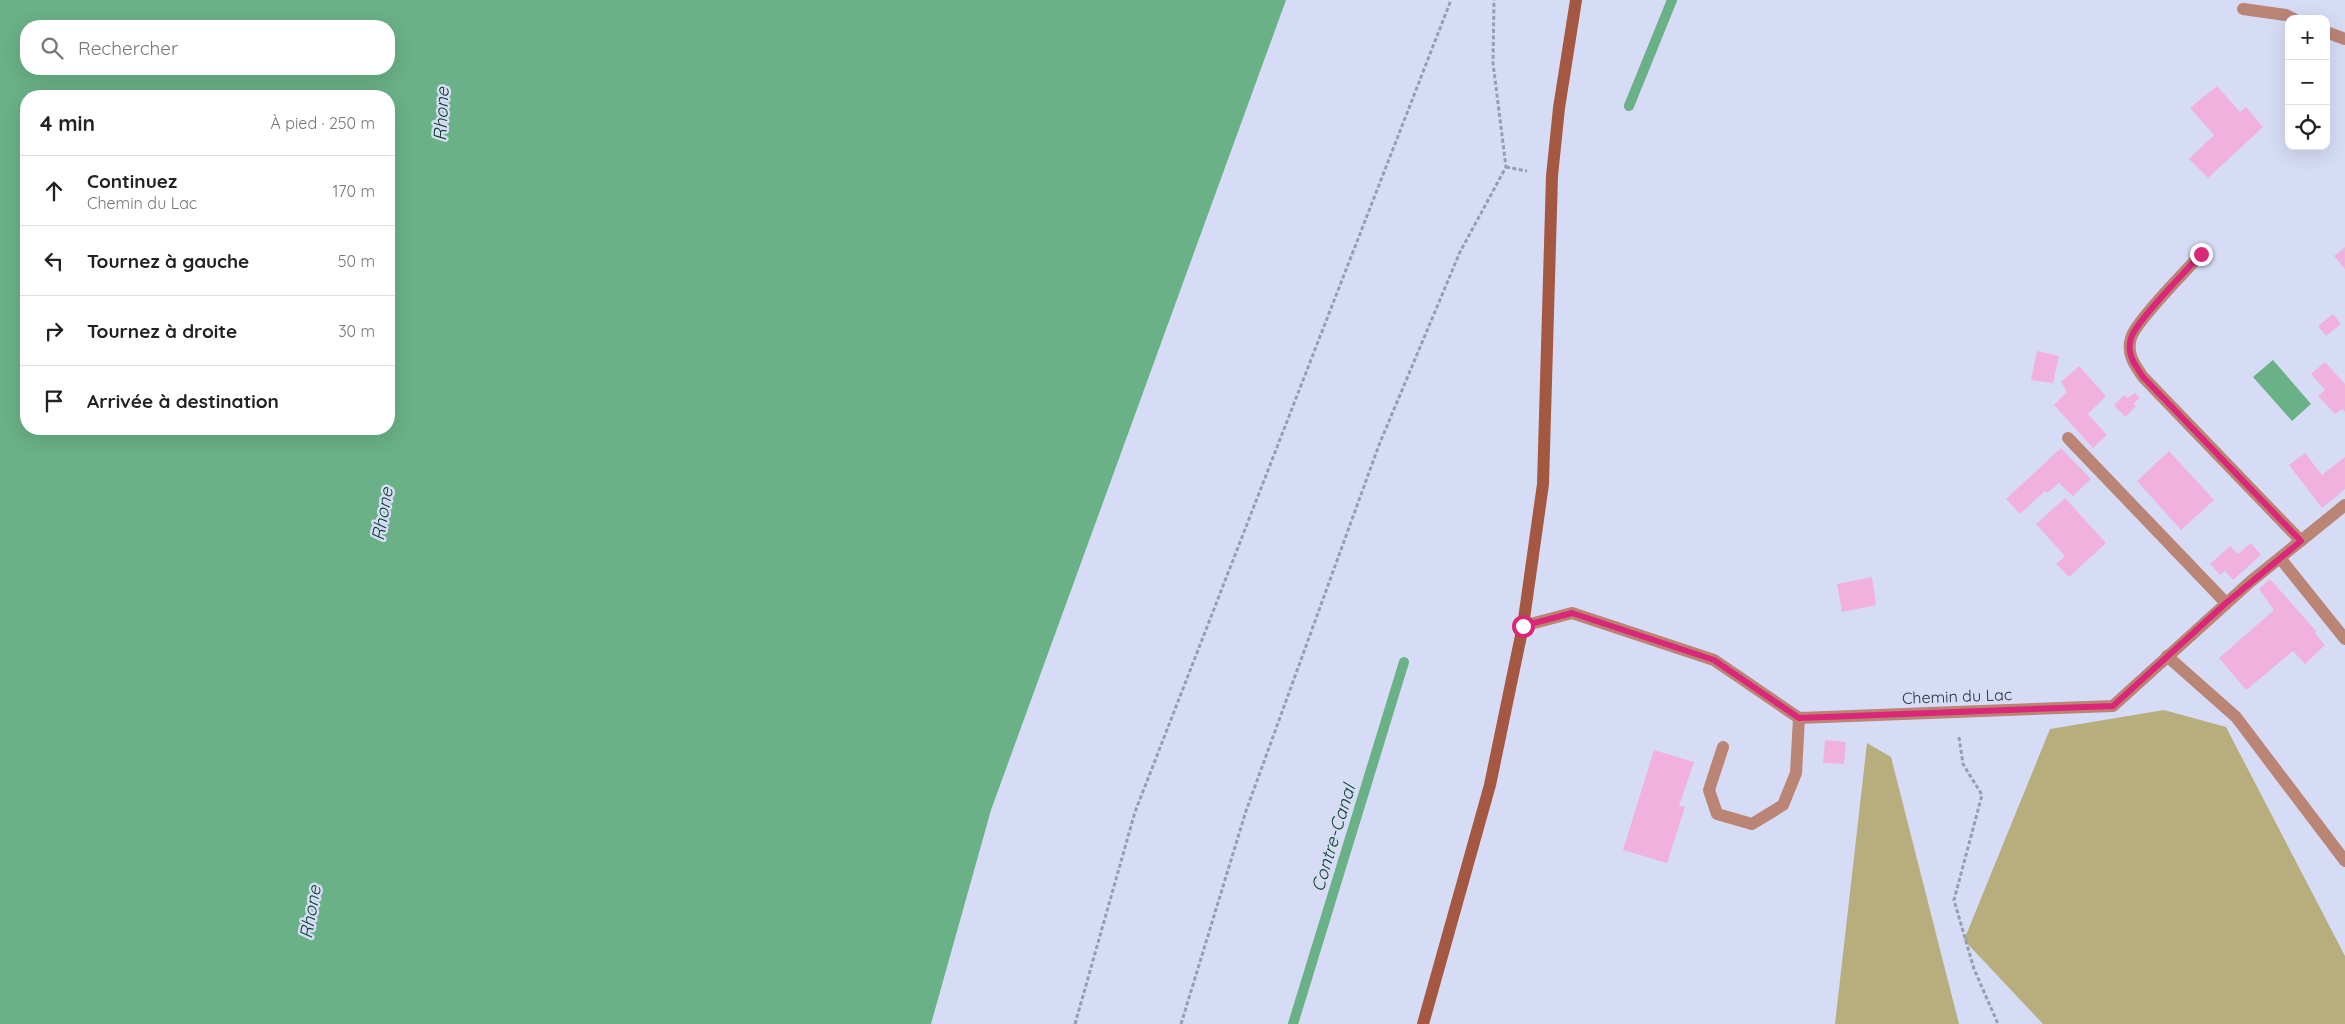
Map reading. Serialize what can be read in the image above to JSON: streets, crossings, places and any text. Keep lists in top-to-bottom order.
{
  "streets": {
    "street": ["Chemin du Lac"]
  },
  "water": ["Rhone", "Contre-Canal"],
  "page": {
    "map_buttons": ["+", "−"],
    "search": "Rechercher",
    "heading": ["4 min", "À pied · 250 m"],
    "list": [
      ["Continuez", "Chemin du Lac", "170 m"],
      ["Tournez à gauche", "50 m"],
      ["Tournez à droite", "30 m"],
      "Arrivée à destination"
    ]
  }
}
